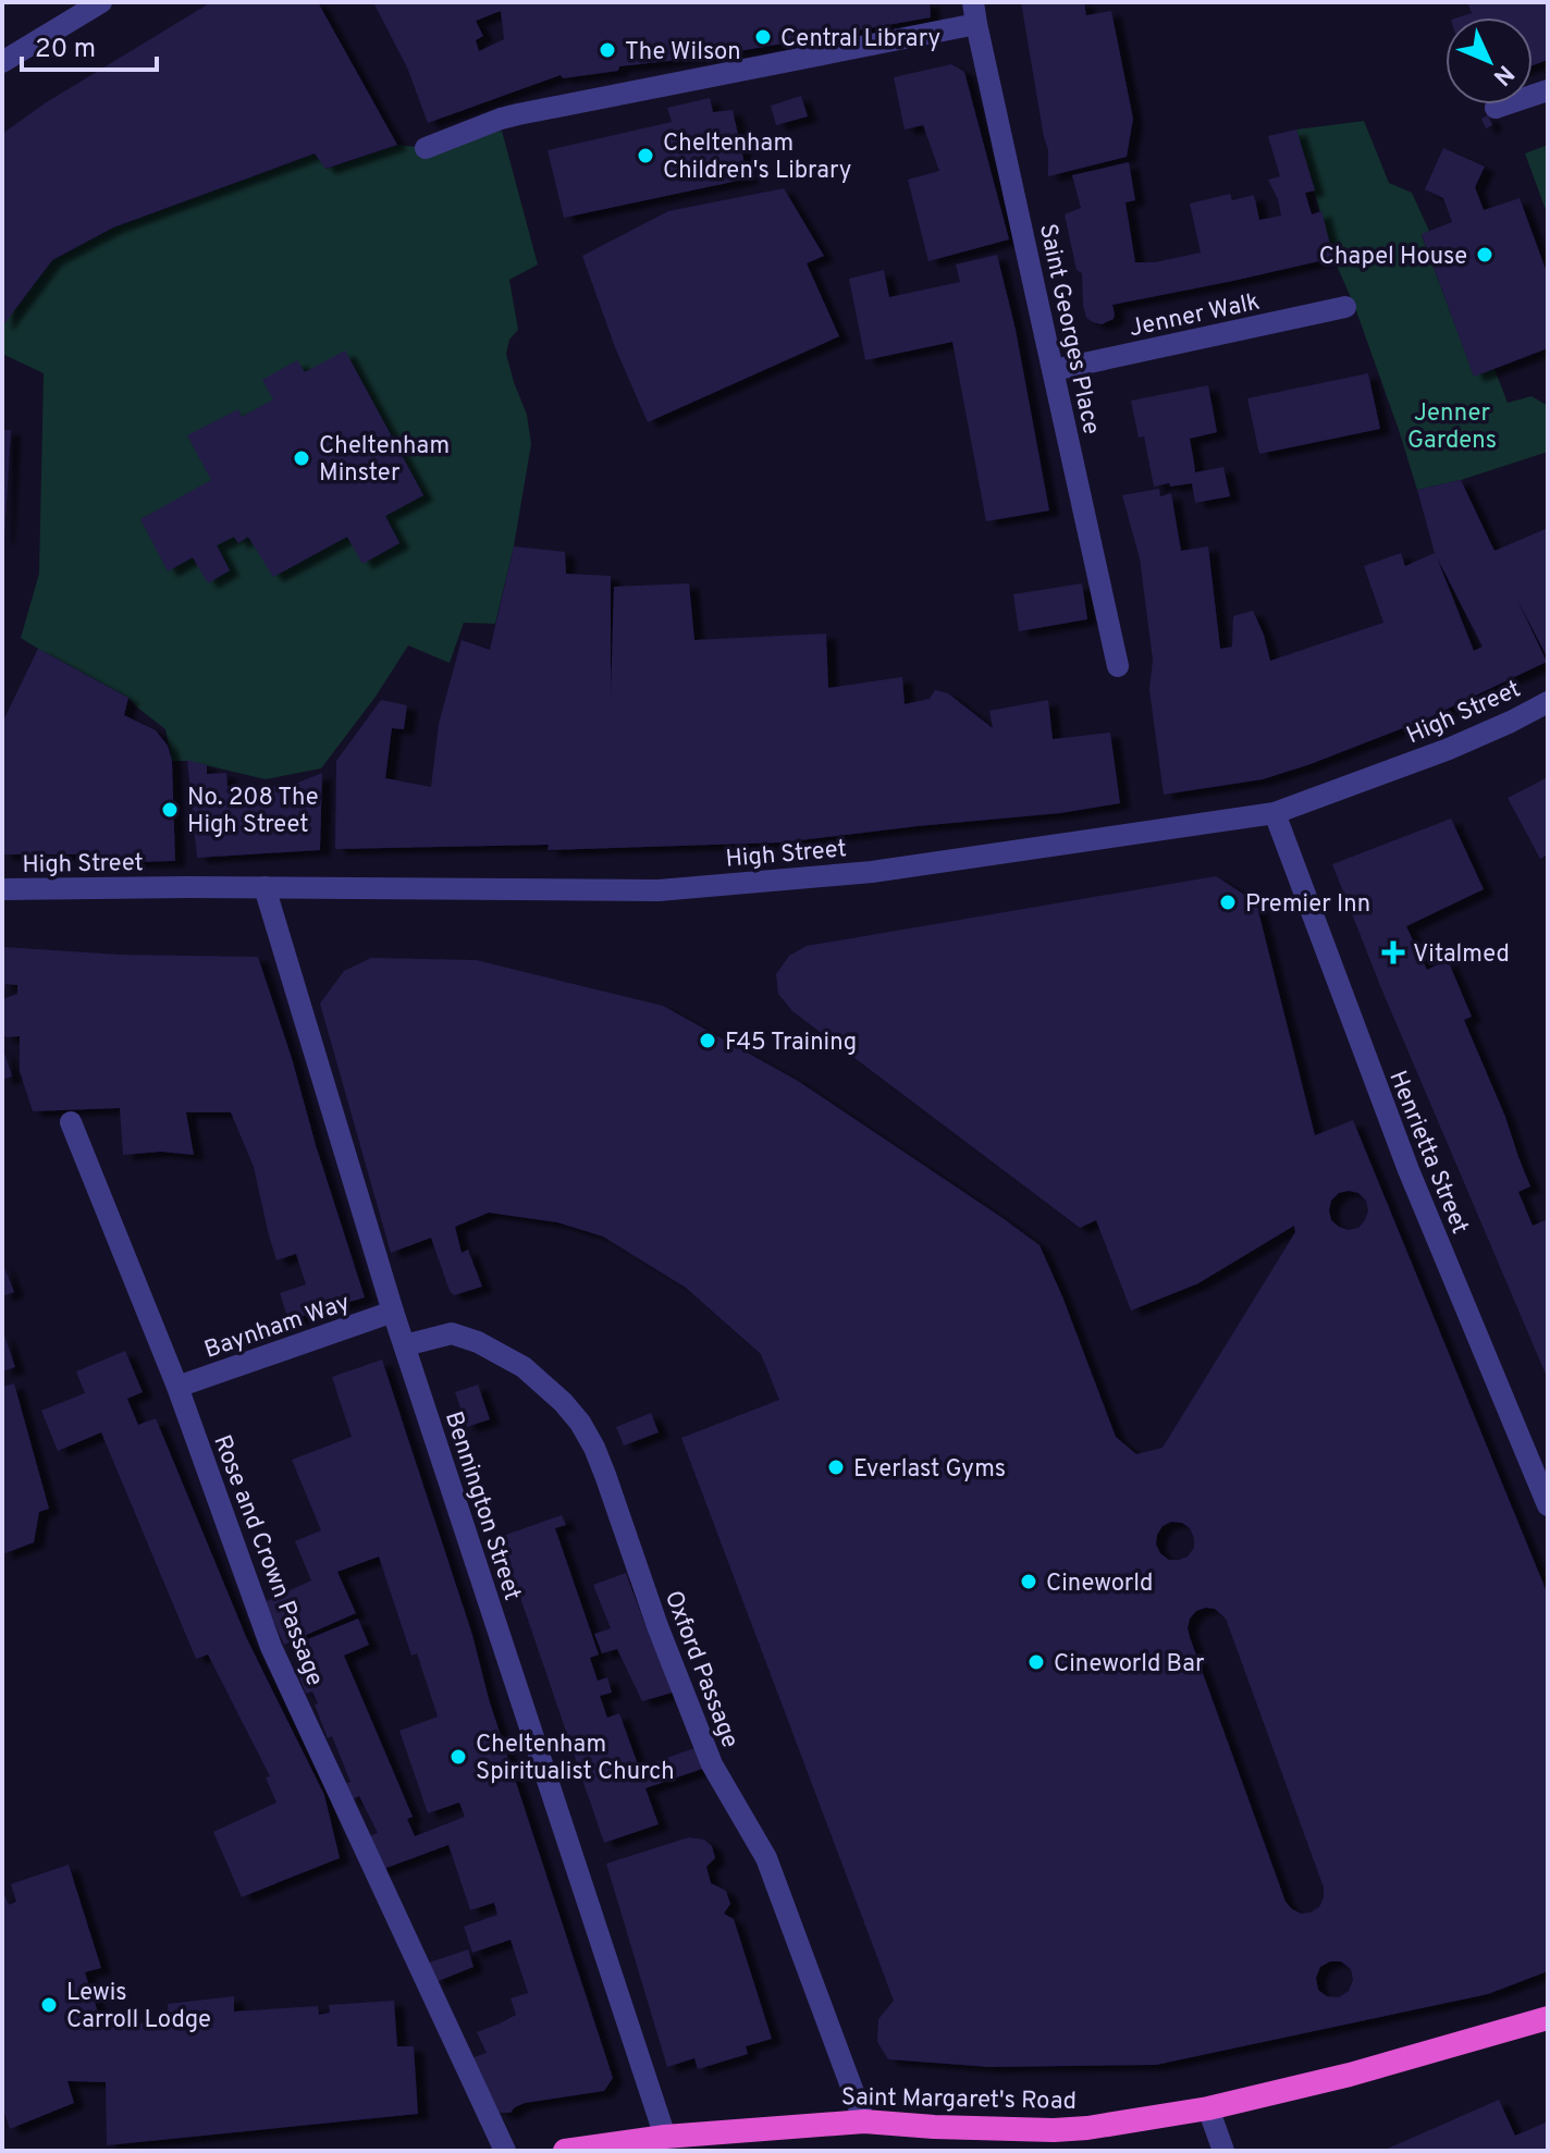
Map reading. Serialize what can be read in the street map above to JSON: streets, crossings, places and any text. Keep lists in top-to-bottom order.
{
  "streets": {
    "highway": ["Saint Margaret's Road"],
    "street": [
      "Jenner Walk",
      "Saint Georges Place",
      "High Street",
      "Henrietta Street",
      "Baynham Way",
      "Bennington Street",
      "Rose and Crown Passage",
      "Oxford Passage"
    ]
  },
  "crossings": [
    ["Jenner Walk", "Saint Georges Place"],
    ["High Street", "Henrietta Street"],
    ["High Street", "Bennington Street"],
    ["Baynham Way", "Bennington Street"],
    ["Baynham Way", "Rose and Crown Passage"],
    ["Bennington Street", "Oxford Passage"],
    ["Bennington Street", "Saint Margaret's Road"],
    ["Oxford Passage", "Saint Margaret's Road"]
  ],
  "parks": ["Jenner Gardens"],
  "places": {
    "other": [
      "Central Library",
      "The Wilson",
      "Cheltenham Children's Library",
      "Chapel House",
      "Cheltenham Minster",
      "No. 208 The High Street",
      "Premier Inn",
      "F45 Training",
      "Everlast Gyms",
      "Cineworld",
      "Cineworld Bar",
      "Cheltenham Spiritualist Church",
      "Lewis Carroll Lodge"
    ],
    "health": ["Vitalmed"]
  },
  "scale_bar": "20 m",
  "north": "bottom right"
}
